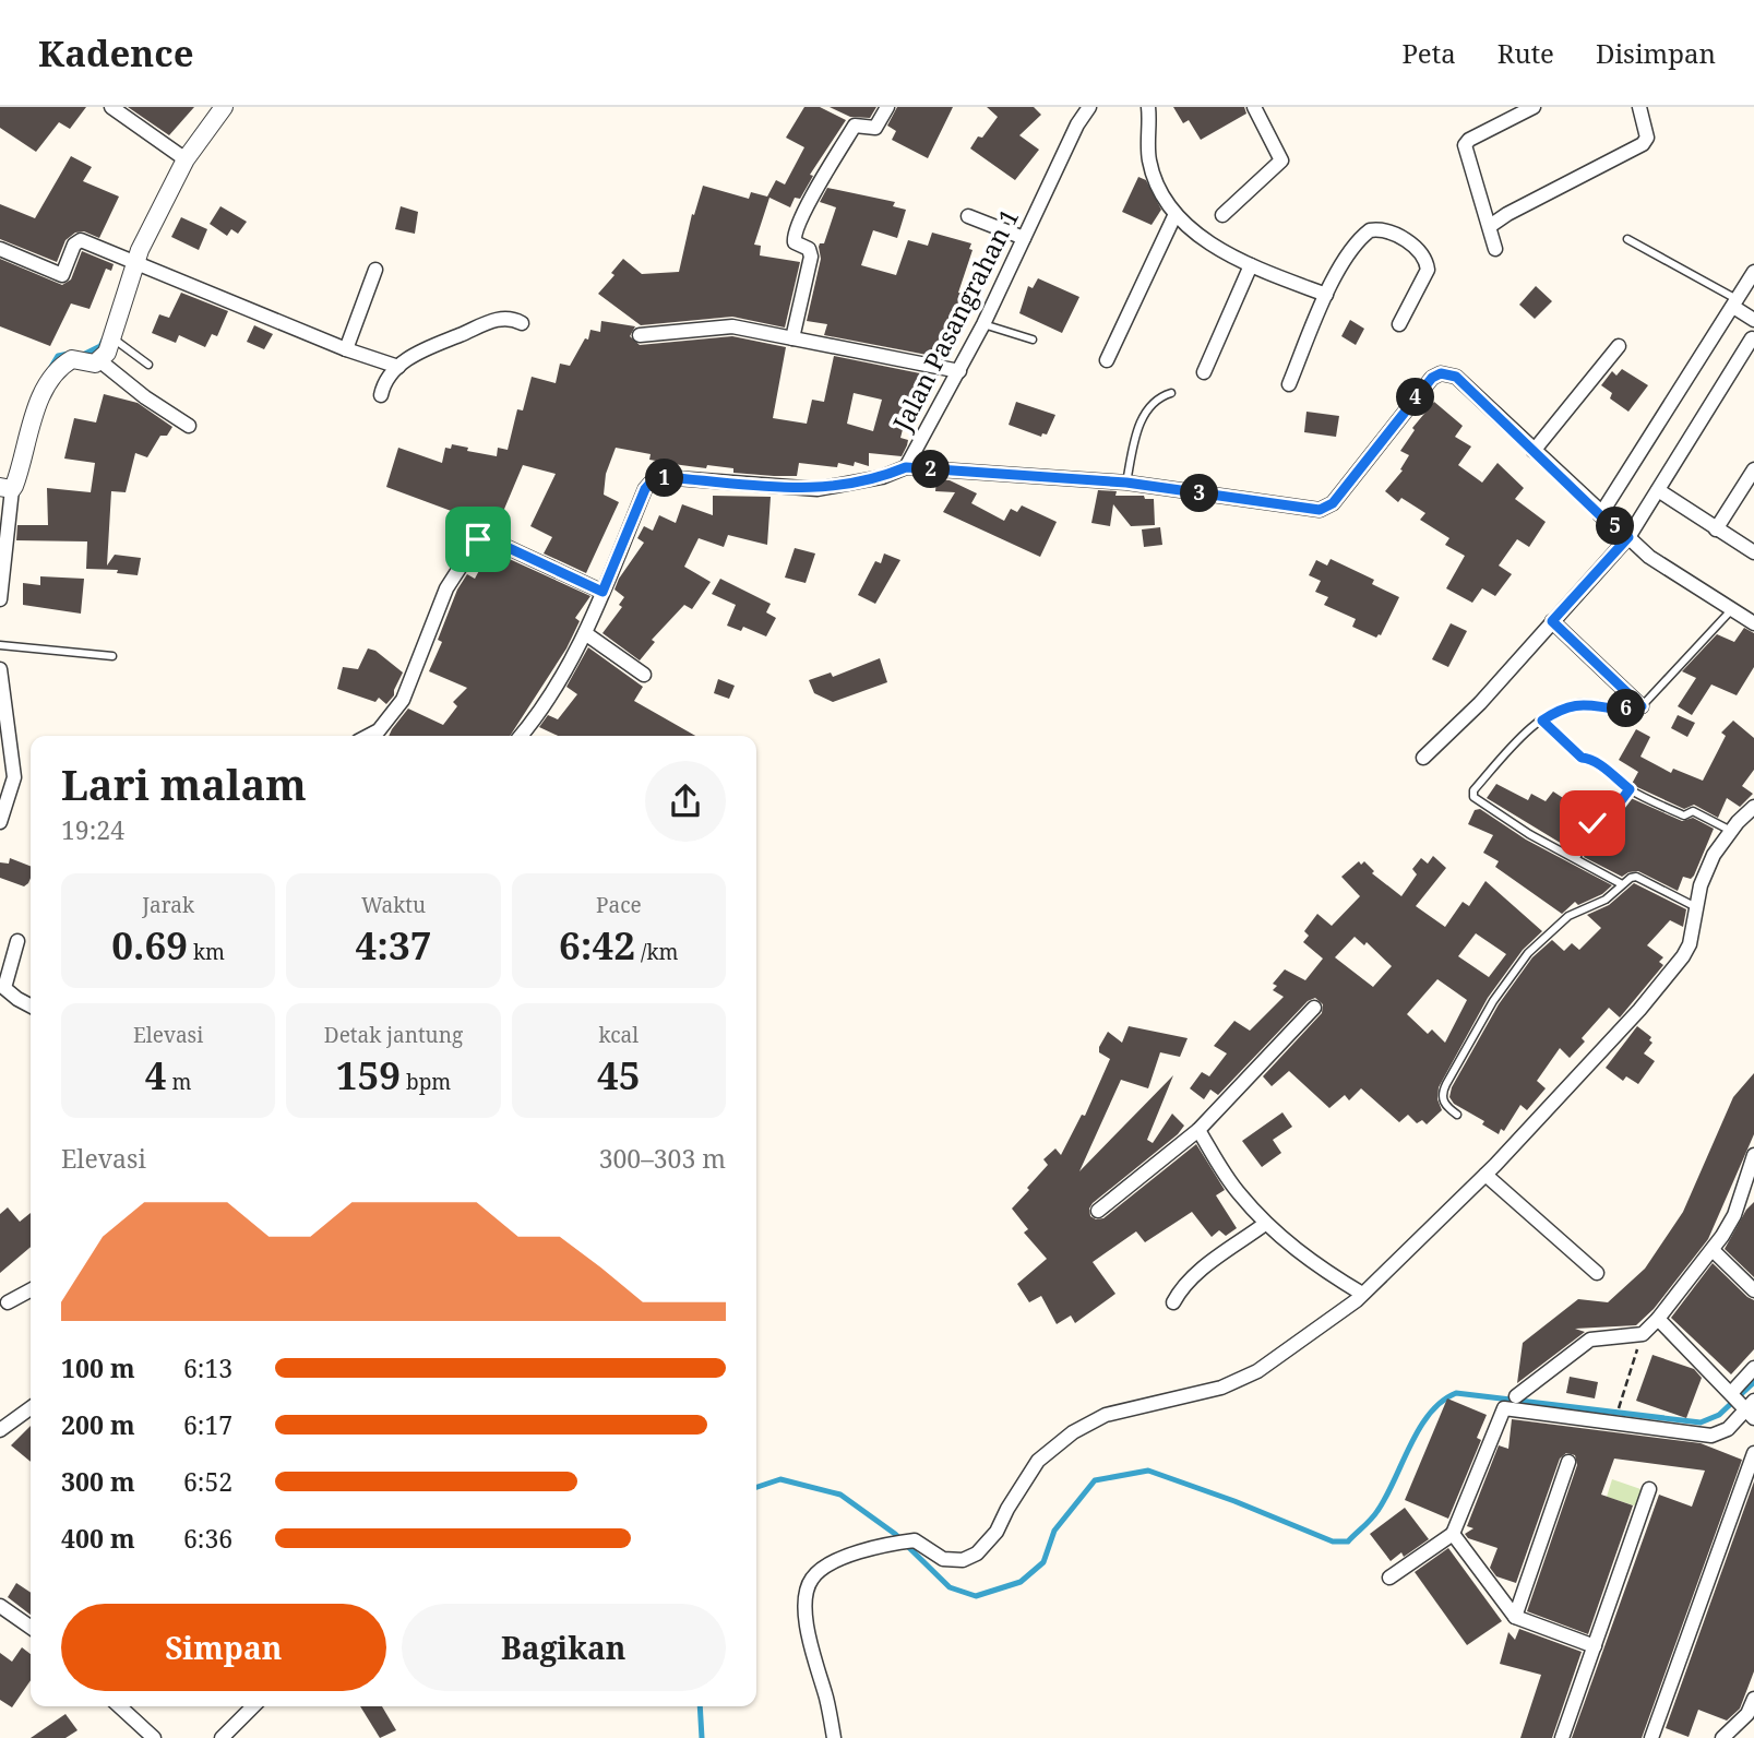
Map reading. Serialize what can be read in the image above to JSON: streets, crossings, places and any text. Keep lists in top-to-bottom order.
{
  "streets": {
    "street": ["Jalan Pasangrahan 1"]
  },
  "page": {
    "header": "Kadence",
    "nav": ["Peta", "Rute", "Disimpan"],
    "pins": [
      "4",
      "2",
      "1",
      "3",
      "5",
      "6"
    ],
    "heading": ["Lari malam", "19:24"],
    "stats": [
      ["Jarak", "0.69 km"],
      ["Waktu", "4:37"],
      ["Pace", "6:42 /km"],
      ["Elevasi", "4 m"],
      ["Detak jantung", "159 bpm"],
      ["kcal", "45"]
    ],
    "chart": ["Elevasi", "300–303 m"],
    "list": [
      {
        "name": "100 m",
        "note": "6:13"
      },
      {
        "name": "200 m",
        "note": "6:17"
      },
      {
        "name": "300 m",
        "note": "6:52"
      },
      {
        "name": "400 m",
        "note": "6:36"
      }
    ],
    "buttons": ["Simpan", "Bagikan"]
  }
}
